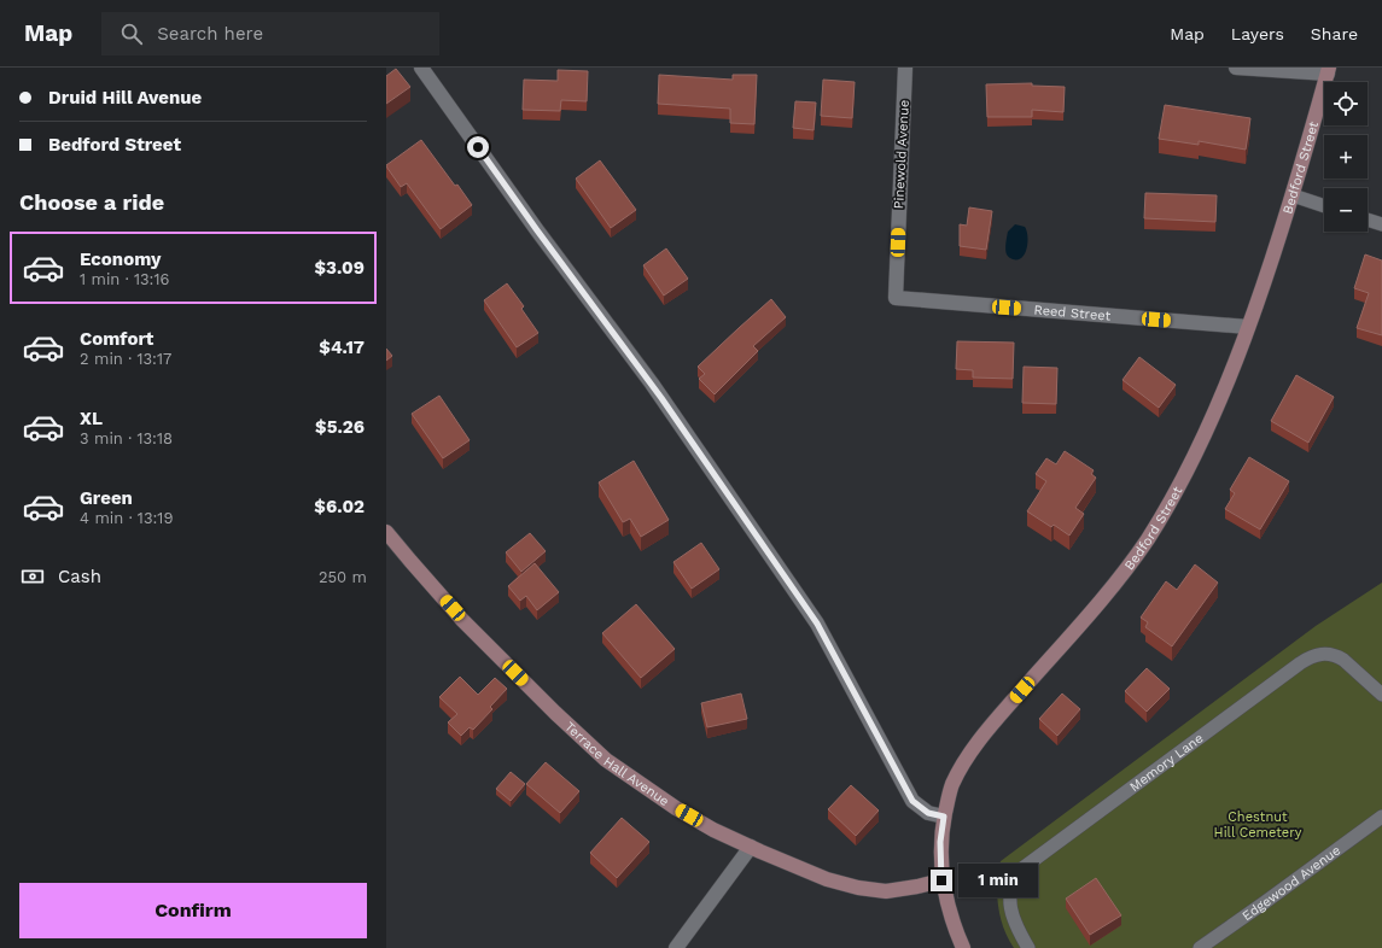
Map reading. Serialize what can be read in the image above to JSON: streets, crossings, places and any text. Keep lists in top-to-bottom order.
{
  "streets": {
    "main road": ["Bedford Street", "Terrace Hall Avenue"],
    "street": ["Pinewold Avenue", "Reed Street"],
    "lane": ["Memory Lane", "Edgewood Avenue"]
  },
  "crossings": [
    ["Pinewold Avenue", "Reed Street"],
    ["Bedford Street", "Reed Street"],
    ["Bedford Street", "Terrace Hall Avenue"]
  ],
  "parks": ["Chestnut Hill Cemetery"],
  "page": {
    "header": "Map",
    "search": "Search here",
    "nav": ["Map", "Layers", "Share"],
    "banner": ["Druid Hill Avenue", "Bedford Street"],
    "map_buttons": ["+", "−"],
    "heading": "Choose a ride",
    "list": [
      {
        "name": "Economy",
        "note": "1 min · 13:16",
        "value": "$3.09"
      },
      {
        "name": "Comfort",
        "note": "2 min · 13:17",
        "value": "$4.17"
      },
      {
        "name": "XL",
        "note": "3 min · 13:18",
        "value": "$5.26"
      },
      {
        "name": "Green",
        "note": "4 min · 13:19",
        "value": "$6.02"
      }
    ],
    "pay": ["Cash", "250 m"],
    "bubble": "1 min",
    "buttons": "Confirm"
  }
}
